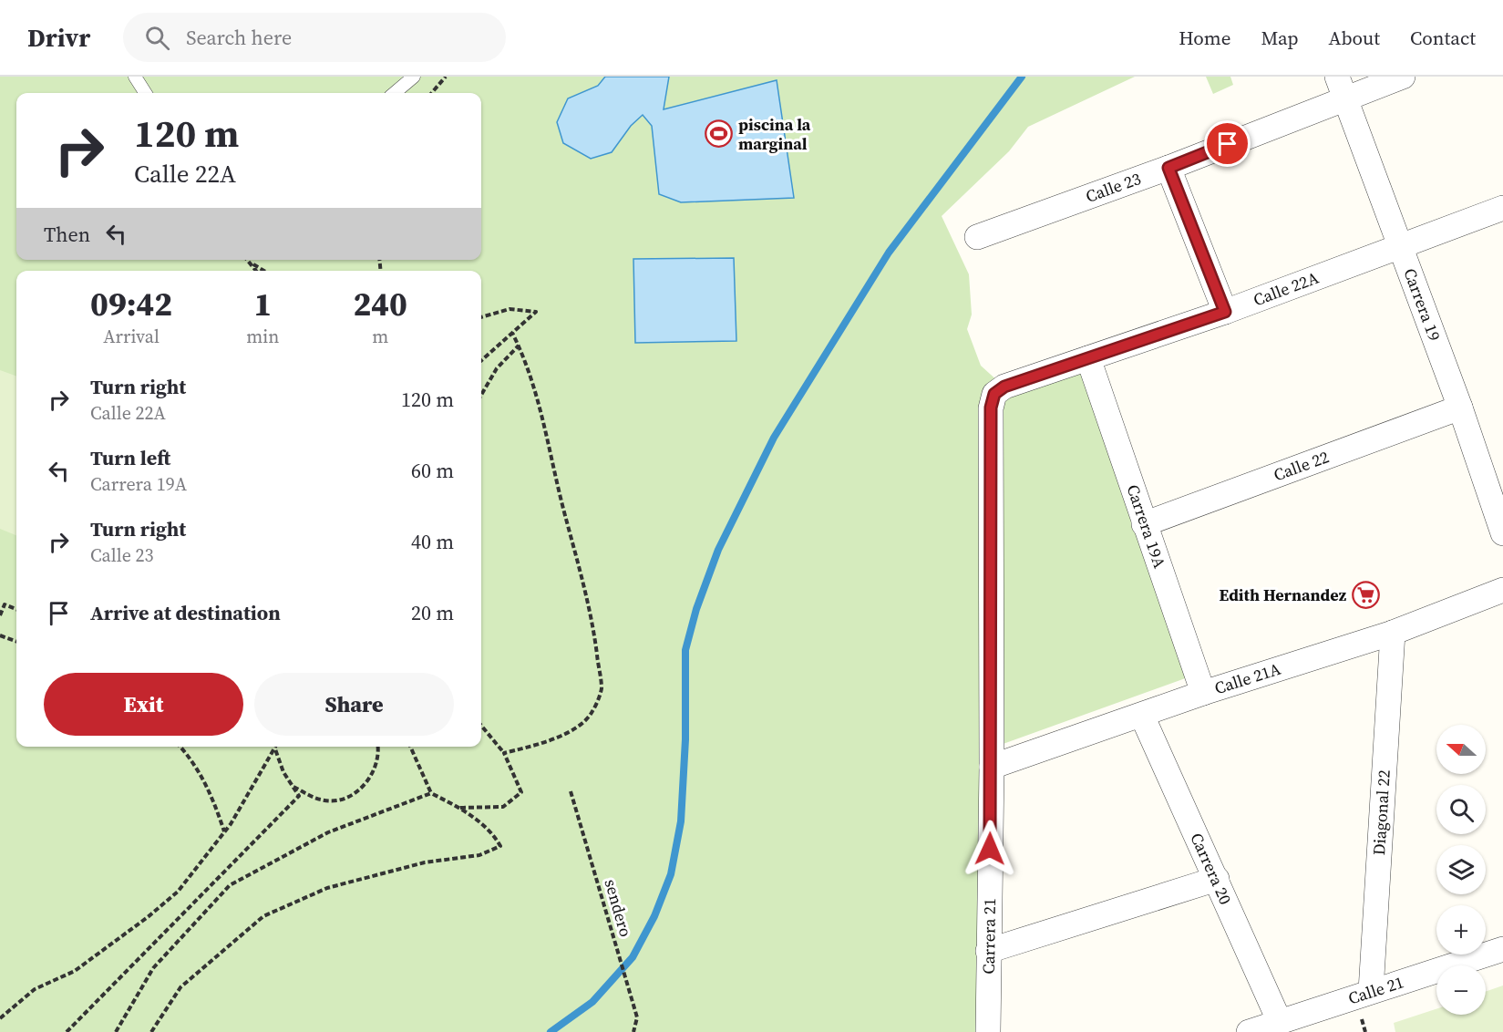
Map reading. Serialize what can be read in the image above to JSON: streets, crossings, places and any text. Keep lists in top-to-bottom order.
{
  "streets": {
    "street": [
      "Calle 23",
      "Calle 22A",
      "Carrera 19",
      "Calle 22",
      "Carrera 19A",
      "Calle 21A",
      "Diagonal 22",
      "Carrera 20",
      "Carrera 21",
      "Calle 21"
    ],
    "path": ["sendero"]
  },
  "crossings": [
    ["Calle 23", "Carrera 19"],
    ["Calle 22A", "Carrera 19"],
    ["Calle 22A", "Carrera 19A"],
    ["Calle 22A", "Carrera 21"],
    ["Carrera 19", "Calle 22"],
    ["Calle 22", "Carrera 19A"],
    ["Carrera 19A", "Calle 21A"],
    ["Calle 21A", "Diagonal 22"],
    ["Calle 21A", "Carrera 20"],
    ["Calle 21A", "Carrera 21"],
    ["Diagonal 22", "Calle 21"],
    ["Carrera 20", "Calle 21"]
  ],
  "places": {
    "sports": ["piscina la marginal"],
    "supermarket": ["Edith Hernandez"]
  },
  "north": "left",
  "page": {
    "header": "Drivr",
    "search": "Search here",
    "nav": [
      "Home",
      "Map",
      "About",
      "Contact"
    ],
    "turn": ["120 m", "Calle 22A"],
    "then": "Then",
    "eta": [
      "09:42",
      "Arrival",
      "1",
      "min",
      "240",
      "m"
    ],
    "list": [
      {
        "name": "Turn right",
        "note": "Calle 22A",
        "value": "120 m"
      },
      {
        "name": "Turn left",
        "note": "Carrera 19A",
        "value": "60 m"
      },
      {
        "name": "Turn right",
        "note": "Calle 23",
        "value": "40 m"
      },
      {
        "name": "Arrive at destination",
        "value": "20 m"
      }
    ],
    "buttons": ["Exit", "Share"],
    "map_buttons": ["+", "−"]
  }
}
